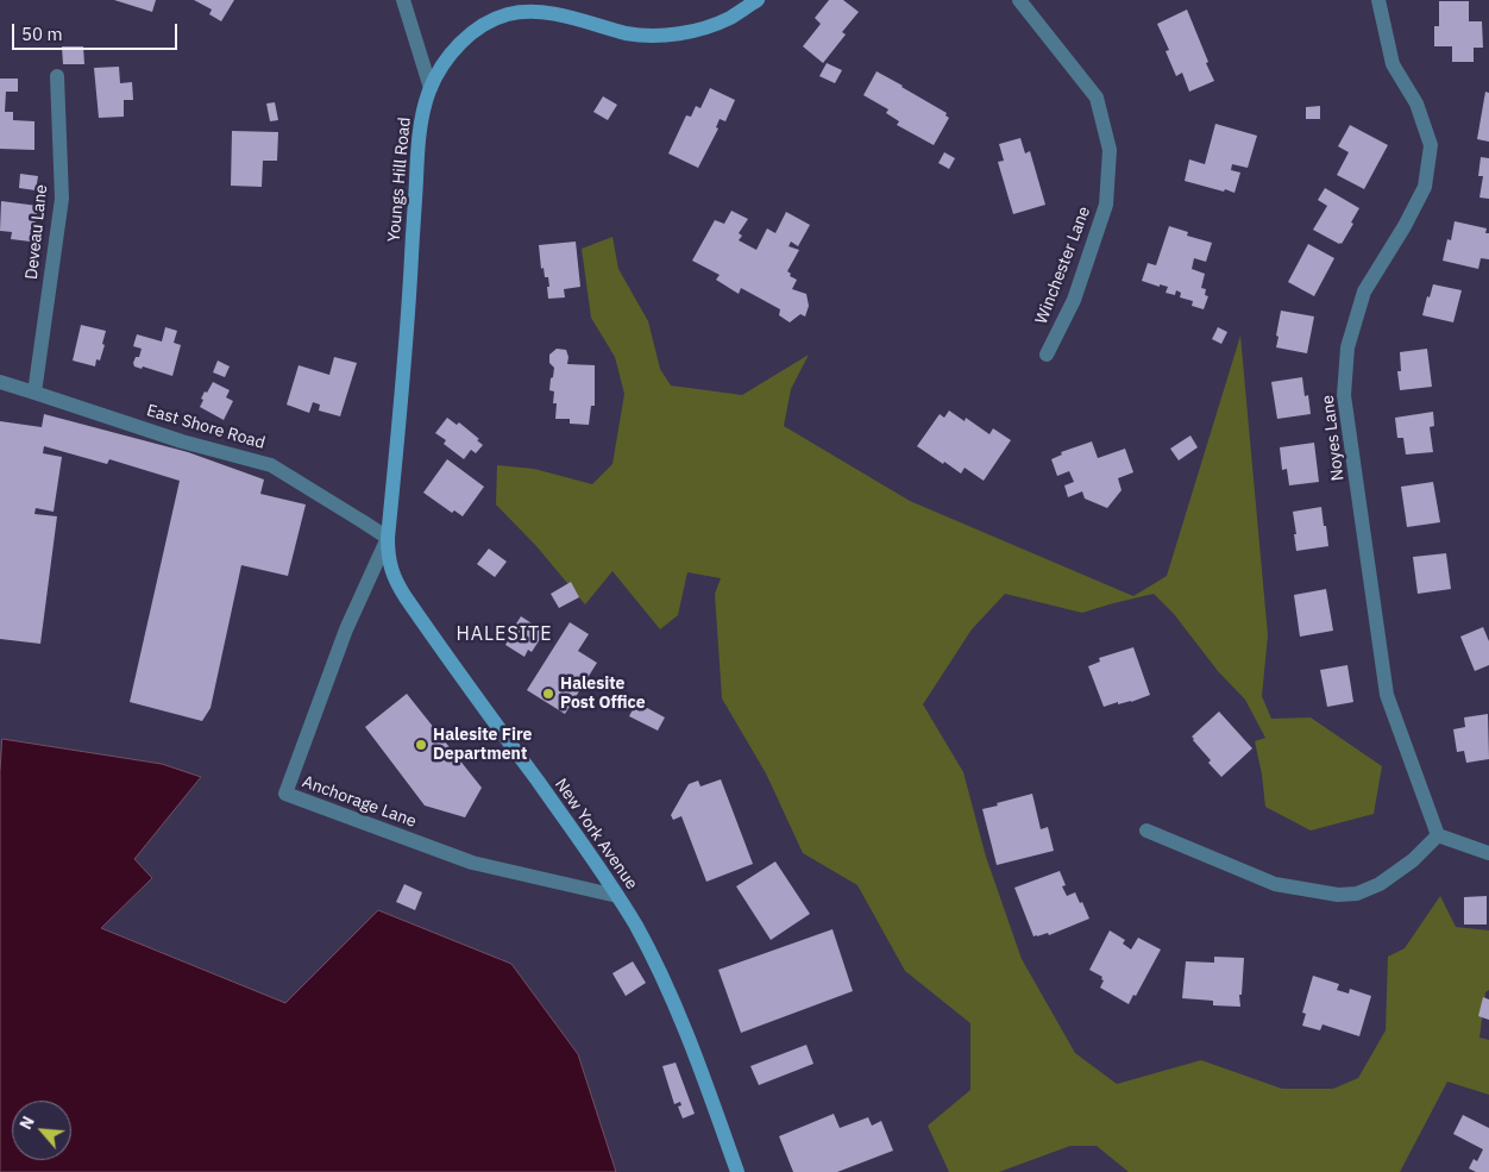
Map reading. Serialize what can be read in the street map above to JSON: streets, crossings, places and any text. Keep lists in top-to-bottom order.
{
  "streets": {
    "street": [
      "Youngs Hill Road",
      "Deveau Lane",
      "Winchester Lane",
      "East Shore Road",
      "Noyes Lane",
      "Anchorage Lane",
      "New York Avenue"
    ]
  },
  "crossings": [
    ["Youngs Hill Road", "East Shore Road"],
    ["Youngs Hill Road", "Anchorage Lane"],
    ["Youngs Hill Road", "New York Avenue"],
    ["Deveau Lane", "East Shore Road"],
    ["East Shore Road", "Anchorage Lane"],
    ["East Shore Road", "New York Avenue"],
    ["Anchorage Lane", "New York Avenue"]
  ],
  "districts": ["HALESITE"],
  "places": ["Halesite Post Office", "Halesite Fire Department"],
  "scale_bar": "50 m",
  "north": "top left"
}
